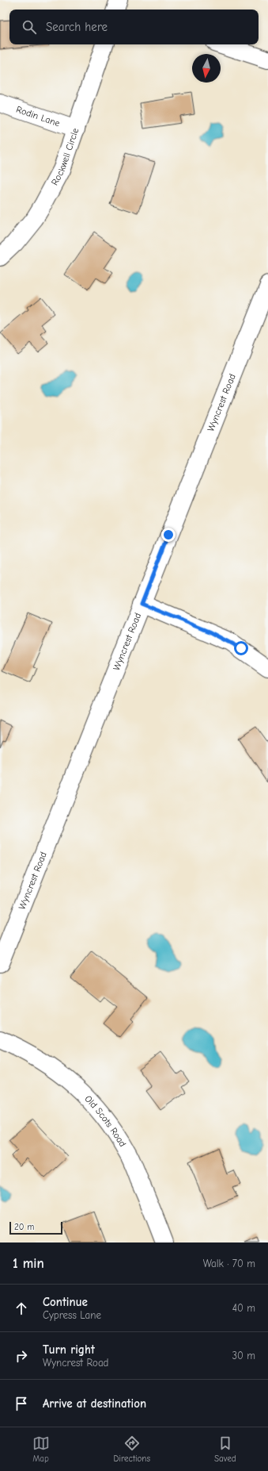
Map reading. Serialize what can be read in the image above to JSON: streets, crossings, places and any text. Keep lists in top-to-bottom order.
{
  "streets": {
    "street": [
      "Rodin Lane",
      "Rockwell Circle",
      "Wyncrest Road",
      "Old Scots Road"
    ]
  },
  "crossings": [
    ["Rodin Lane", "Rockwell Circle"]
  ],
  "scale_bar": "20 m",
  "north": "bottom",
  "page": {
    "search": "Search here",
    "scale": "20 m",
    "heading": ["1 min", "Walk · 70 m"],
    "list": [
      ["Continue", "Cypress Lane", "40 m"],
      ["Turn right", "Wyncrest Road", "30 m"],
      "Arrive at destination"
    ],
    "nav": ["Map", "Directions", "Saved"]
  }
}
